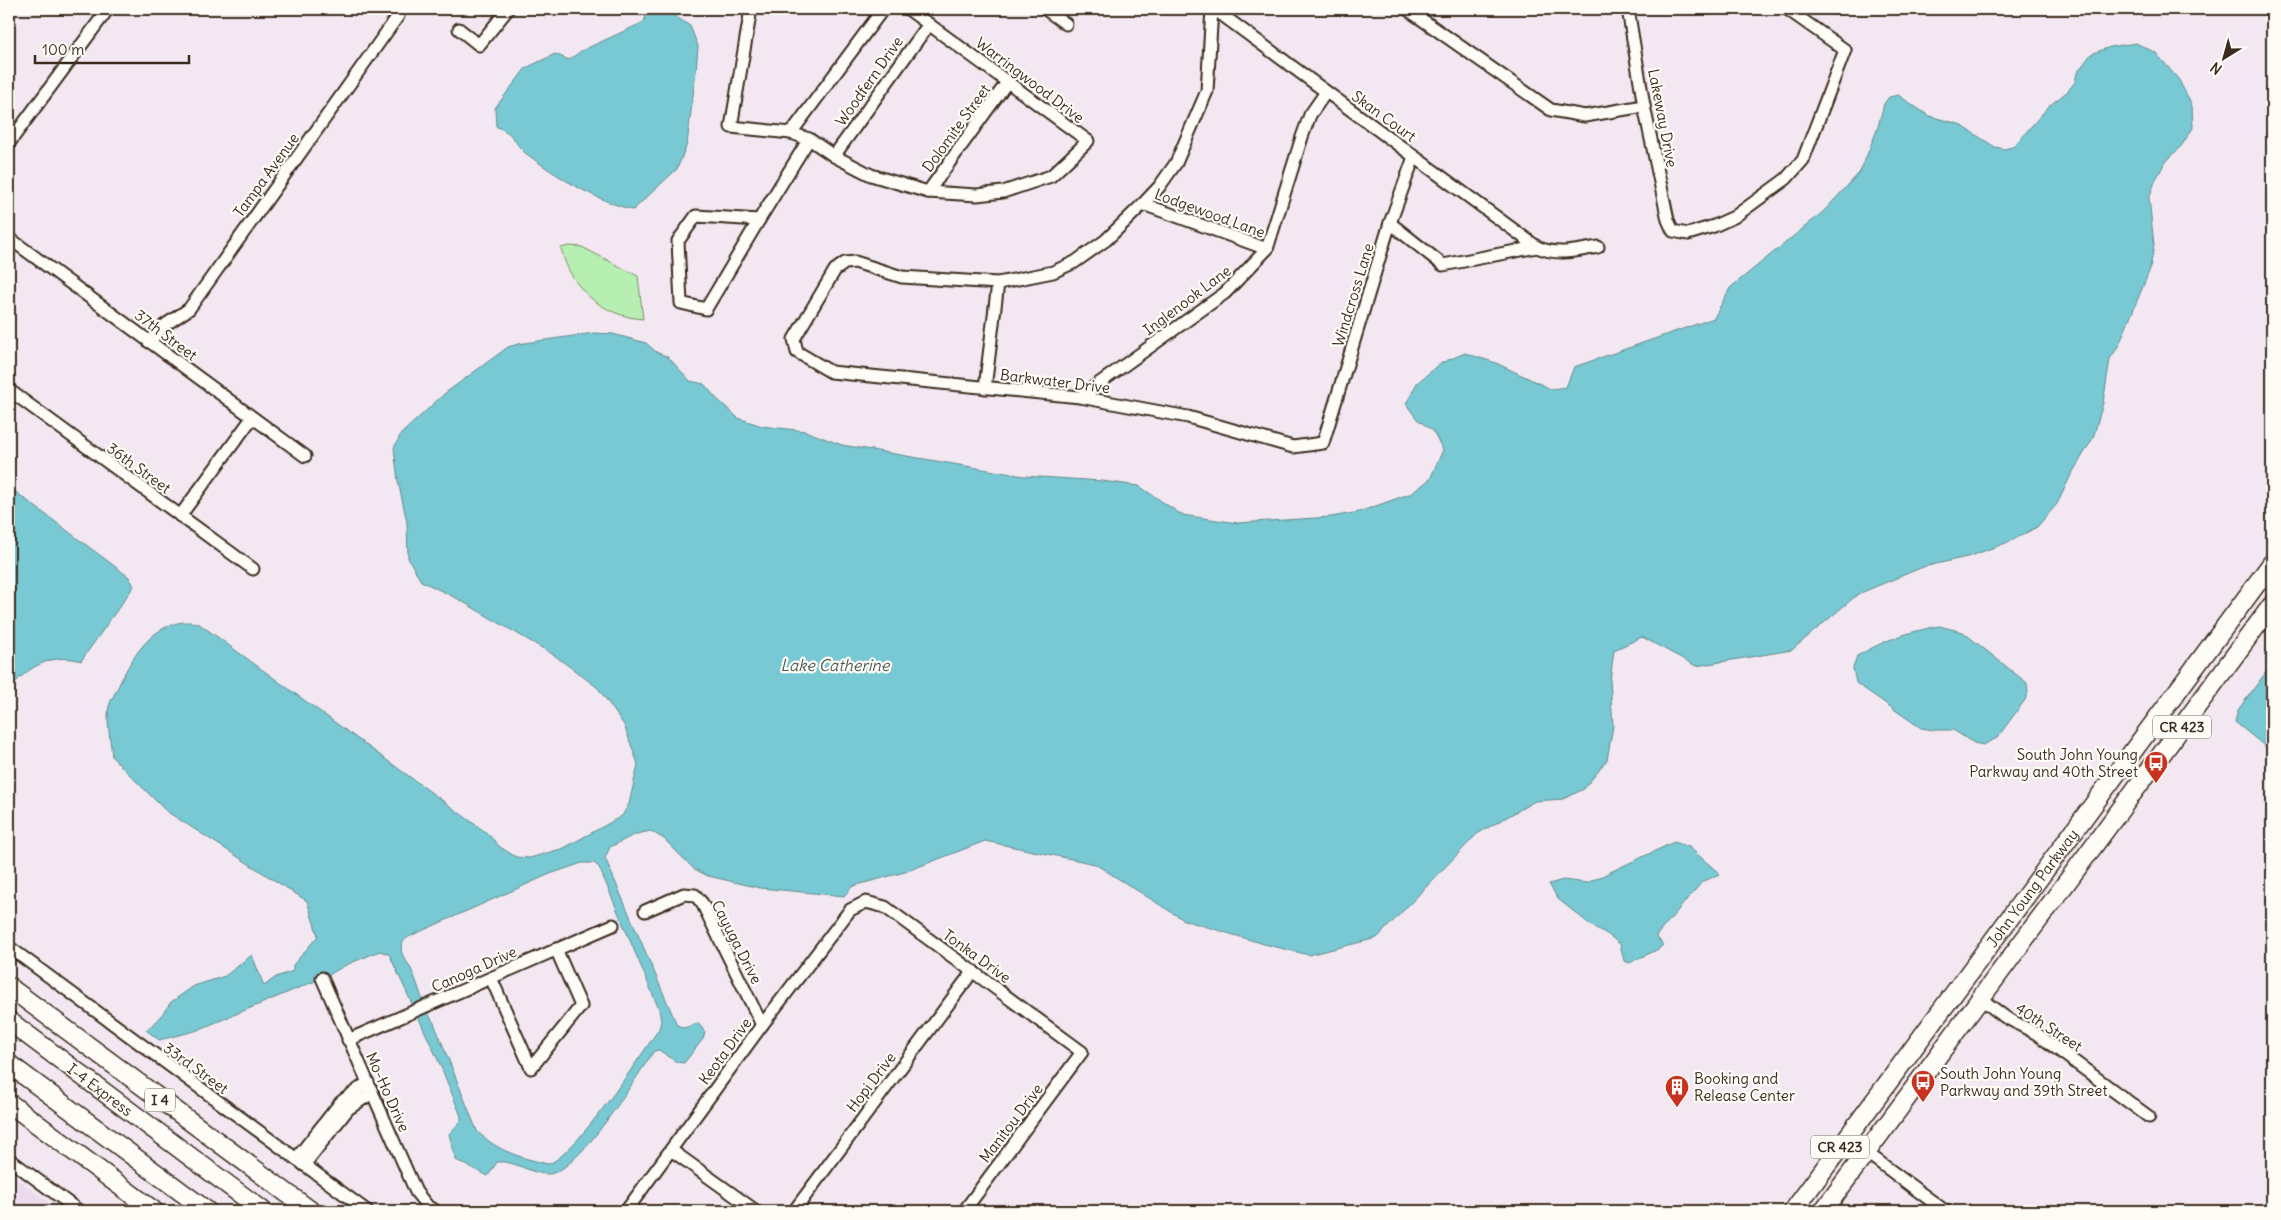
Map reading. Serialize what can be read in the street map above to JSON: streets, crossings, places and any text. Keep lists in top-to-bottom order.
{
  "streets": {
    "highway": [
      "CR 423",
      "John Young Parkway",
      "I-4 Express",
      "I 4"
    ],
    "street": [
      "Warringwood Drive",
      "Woodfern Drive",
      "Skan Court",
      "Lakeway Drive",
      "Dolomite Street",
      "Tampa Avenue",
      "Lodgewood Lane",
      "Windcross Lane",
      "Inglenook Lane",
      "37th Street",
      "Barkwater Drive",
      "36th Street",
      "Cayuga Drive",
      "Tonka Drive",
      "Canoga Drive",
      "40th Street",
      "Keota Drive",
      "33rd Street",
      "Hopi Drive",
      "Mo-Ho Drive",
      "Manitou Drive"
    ]
  },
  "crossings": [
    ["Warringwood Drive", "Woodfern Drive"],
    ["Warringwood Drive", "Dolomite Street"],
    ["Skan Court", "Windcross Lane"],
    ["Skan Court", "Inglenook Lane"],
    ["Tampa Avenue", "37th Street"],
    ["Lodgewood Lane", "Inglenook Lane"],
    ["Windcross Lane", "Barkwater Drive"],
    ["Inglenook Lane", "Barkwater Drive"],
    ["John Young Parkway", "40th Street"],
    ["Cayuga Drive", "Keota Drive"],
    ["Tonka Drive", "Keota Drive"],
    ["Tonka Drive", "Hopi Drive"],
    ["Tonka Drive", "Manitou Drive"],
    ["Canoga Drive", "Mo-Ho Drive"]
  ],
  "water": ["Lake Catherine"],
  "places": {
    "bus stop": ["South John Young Parkway and 40th Street", "South John Young Parkway and 39th Street"],
    "building": ["Booking and Release Center"]
  },
  "scale_bar": "100 m",
  "north": "bottom left"
}
